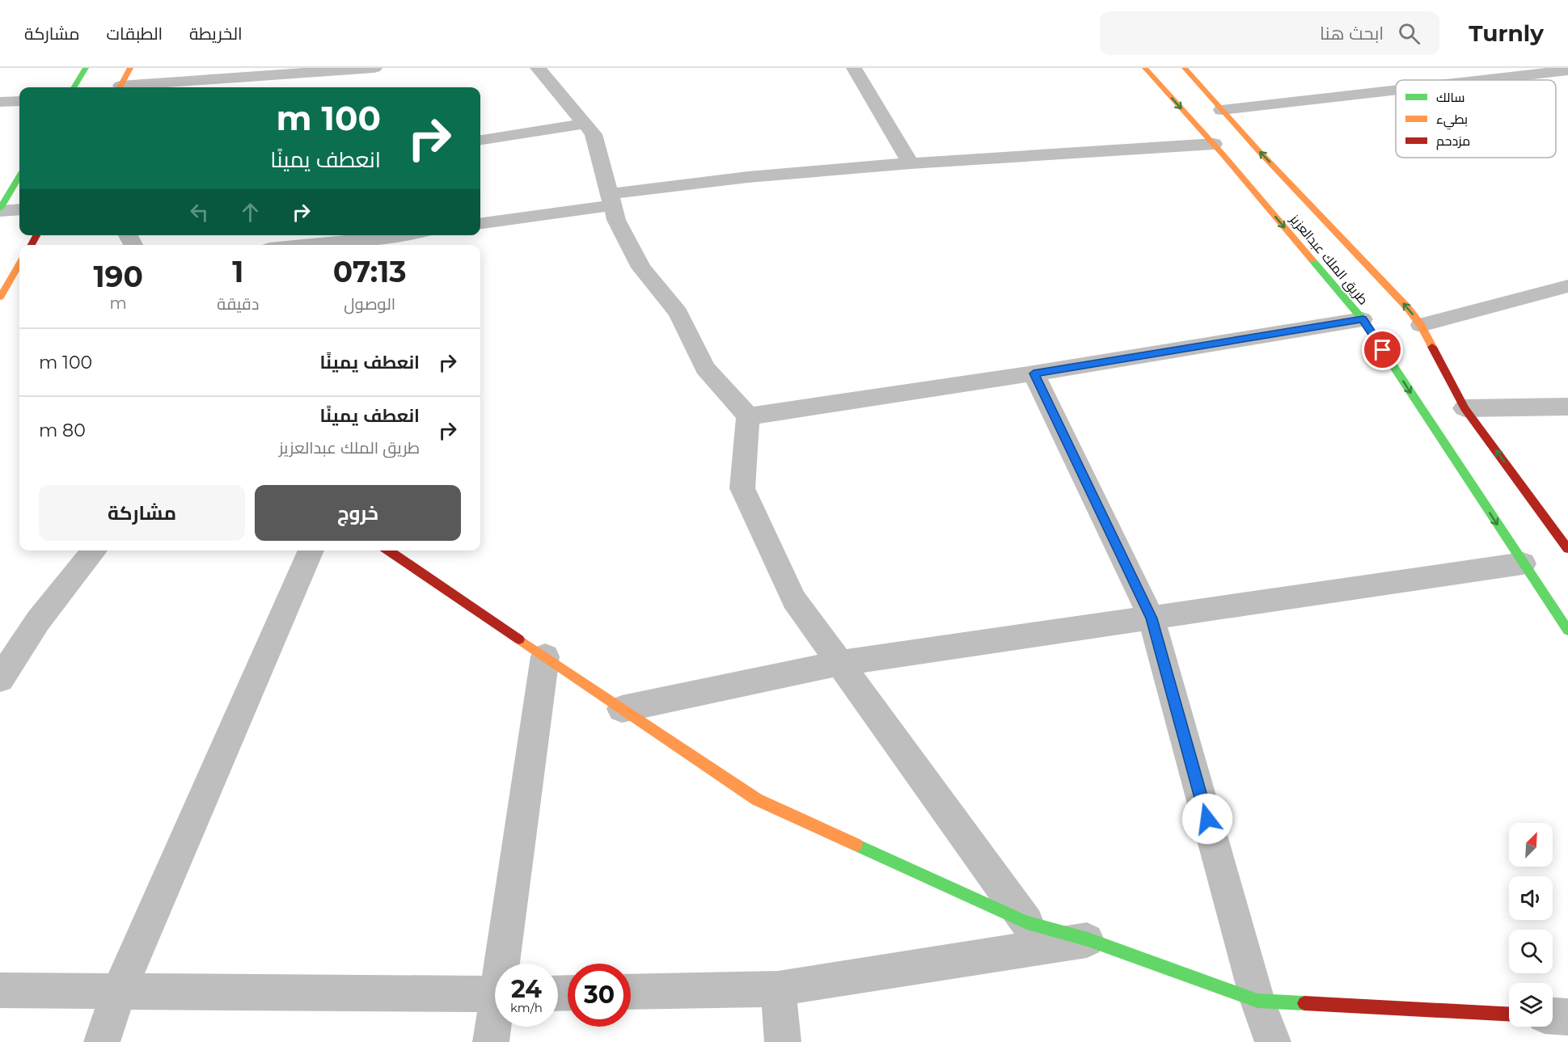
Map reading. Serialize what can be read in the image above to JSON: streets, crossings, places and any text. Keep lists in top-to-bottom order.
{
  "streets": {
    "main road": ["طريق الملك عبدالعزيز"]
  },
  "legend": ["سالك", "بطيء", "مزدحم"],
  "north": "top right",
  "page": {
    "header": "Turnly",
    "search": "ابحث هنا",
    "nav": ["الخريطة", "الطبقات", "مشاركة"],
    "turn": ["100 m", "انعطف يمينًا"],
    "eta": [
      "07:13",
      "الوصول",
      "1",
      "دقيقة",
      "190",
      "m"
    ],
    "list": [
      {
        "name": "انعطف يمينًا",
        "value": "100 m"
      },
      {
        "name": "انعطف يمينًا",
        "note": "طريق الملك عبدالعزيز",
        "value": "80 m"
      }
    ],
    "buttons": ["خروج", "مشاركة"],
    "speed": "24 km/h",
    "limit": "30"
  }
}
